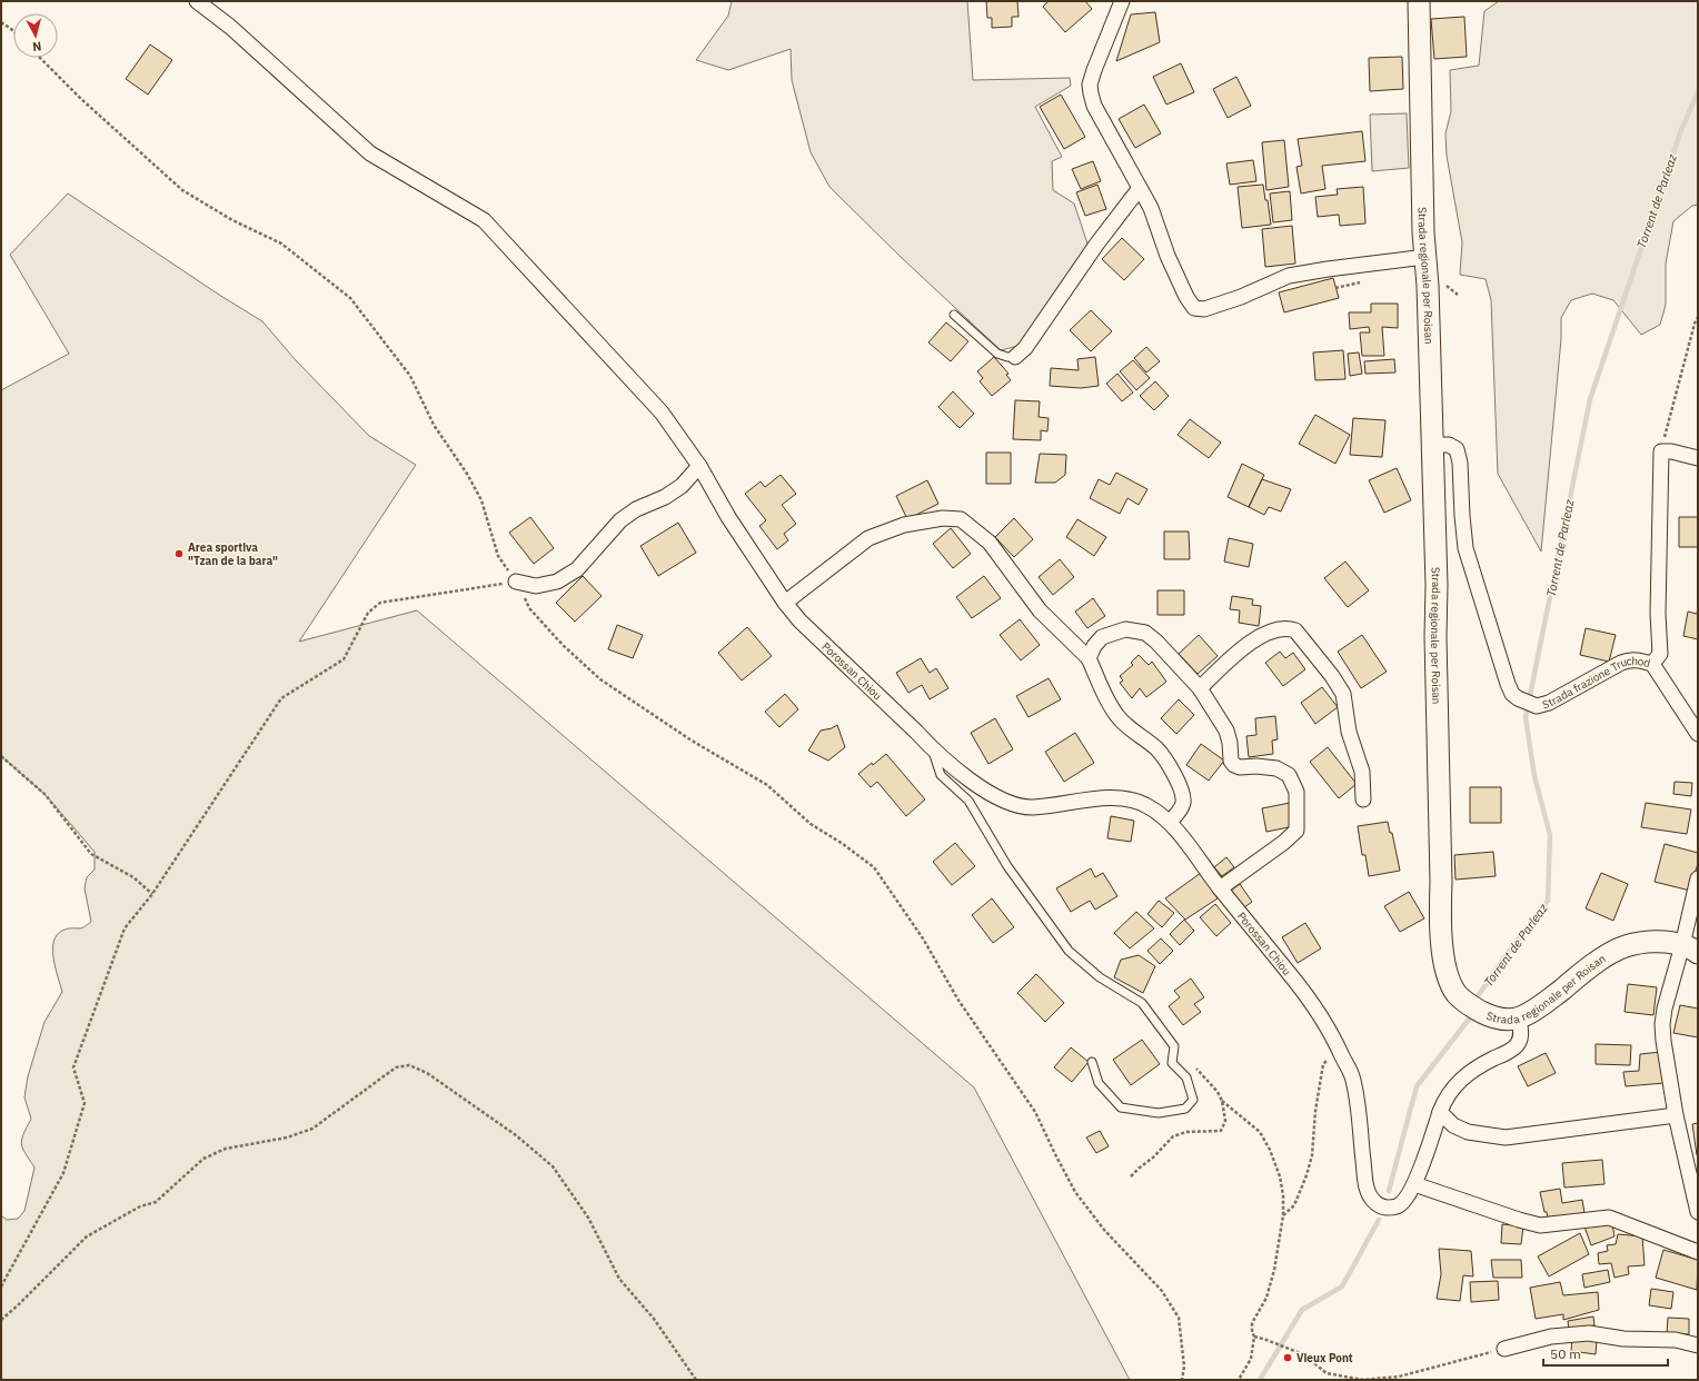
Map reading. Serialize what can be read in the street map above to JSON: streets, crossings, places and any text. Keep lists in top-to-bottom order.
{
  "streets": {
    "main road": ["Strada regionale per Roisan"],
    "street": ["Porossan Chiou", "Strada frazione Truchod"]
  },
  "crossings": [
    ["Strada regionale per Roisan", "Porossan Chiou"],
    ["Strada regionale per Roisan", "Strada frazione Truchod"]
  ],
  "water": ["Torrent de Parleaz"],
  "places": ["Area sportiva \"Tzan de la bara\"", "Vieux Pont"],
  "scale_bar": "50 m",
  "north": "bottom"
}
